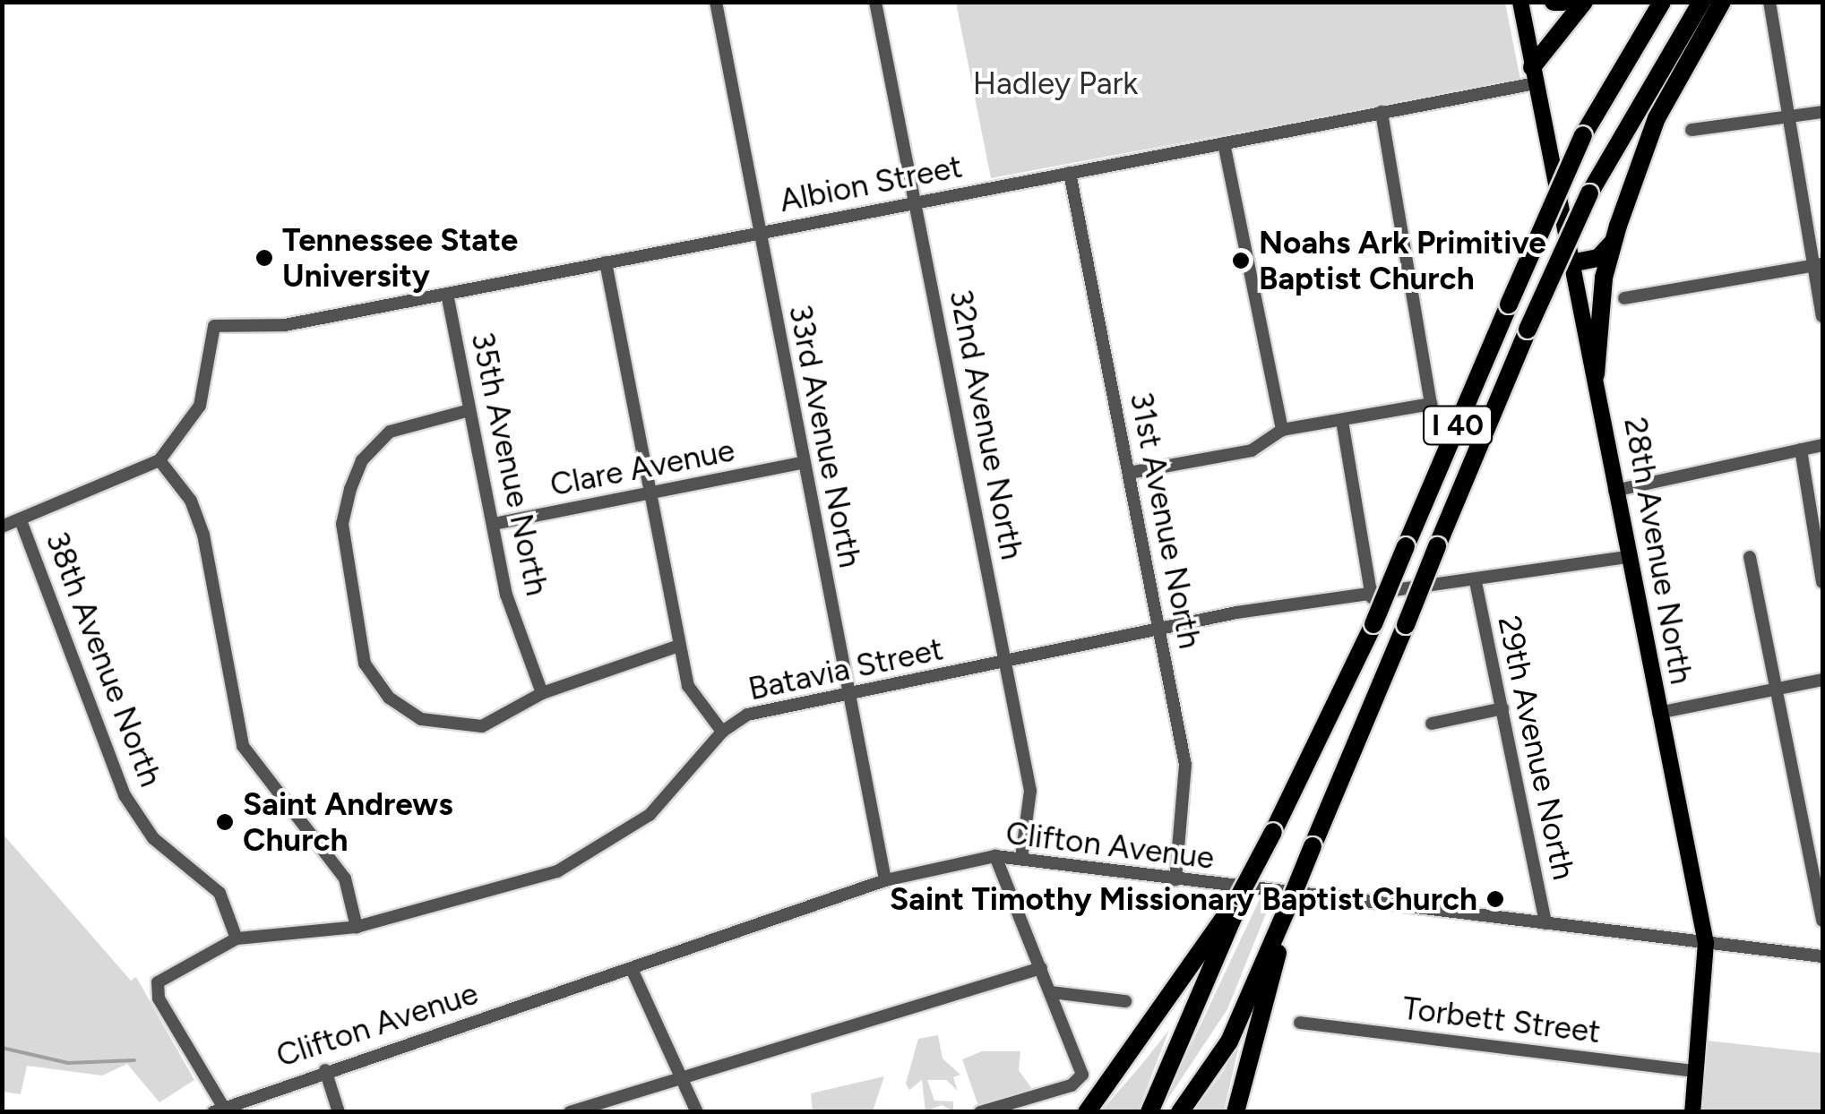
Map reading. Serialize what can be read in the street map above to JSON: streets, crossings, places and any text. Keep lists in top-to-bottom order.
{
  "streets": {
    "highway": ["I 40"],
    "main road": ["28th Avenue North"],
    "street": [
      "Albion Street",
      "32nd Avenue North",
      "33rd Avenue North",
      "35th Avenue North",
      "Clare Avenue",
      "31st Avenue North",
      "38th Avenue North",
      "Batavia Street",
      "29th Avenue North",
      "Clifton Avenue",
      "Torbett Street"
    ]
  },
  "crossings": [
    ["Albion Street", "32nd Avenue North"],
    ["Albion Street", "33rd Avenue North"],
    ["Albion Street", "35th Avenue North"],
    ["Albion Street", "31st Avenue North"],
    ["Albion Street", "28th Avenue North"],
    ["32nd Avenue North", "Batavia Street"],
    ["32nd Avenue North", "Clifton Avenue"],
    ["33rd Avenue North", "Clare Avenue"],
    ["33rd Avenue North", "Batavia Street"],
    ["33rd Avenue North", "Clifton Avenue"],
    ["35th Avenue North", "Clare Avenue"],
    ["31st Avenue North", "Batavia Street"],
    ["31st Avenue North", "Clifton Avenue"],
    ["28th Avenue North", "Batavia Street"],
    ["28th Avenue North", "Clifton Avenue"],
    ["28th Avenue North", "Torbett Street"],
    ["38th Avenue North", "Batavia Street"],
    ["Batavia Street", "29th Avenue North"],
    ["Batavia Street", "Clifton Avenue"],
    ["29th Avenue North", "Clifton Avenue"]
  ],
  "parks": ["Hadley Park"],
  "places": [
    "Tennessee State University",
    "Noahs Ark Primitive Baptist Church",
    "Saint Andrews Church",
    "Saint Timothy Missionary Baptist Church"
  ]
}
